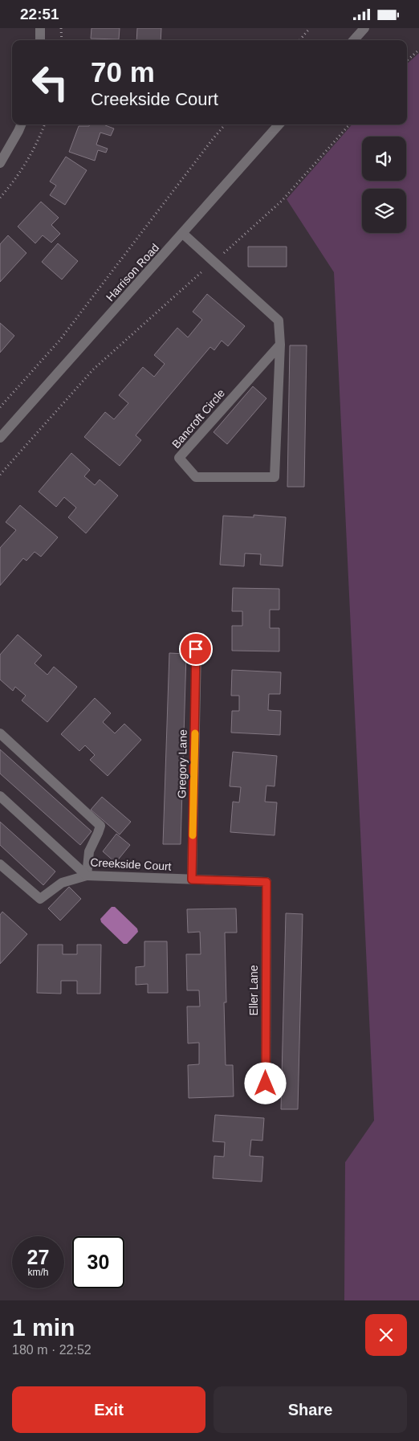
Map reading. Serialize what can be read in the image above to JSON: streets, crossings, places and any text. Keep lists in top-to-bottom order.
{
  "streets": {
    "street": [
      "Harrison Road",
      "Bancroft Circle",
      "Gregory Lane",
      "Creekside Court",
      "Eller Lane"
    ]
  },
  "crossings": [
    ["Harrison Road", "Bancroft Circle"],
    ["Gregory Lane", "Creekside Court"],
    ["Creekside Court", "Eller Lane"]
  ],
  "page": {
    "status": "22:51",
    "turn": ["70 m", "Creekside Court"],
    "speed": "27 km/h",
    "limit": "30",
    "heading": ["1 min", "180 m · 22:52"],
    "buttons": ["Exit", "Share"]
  }
}
